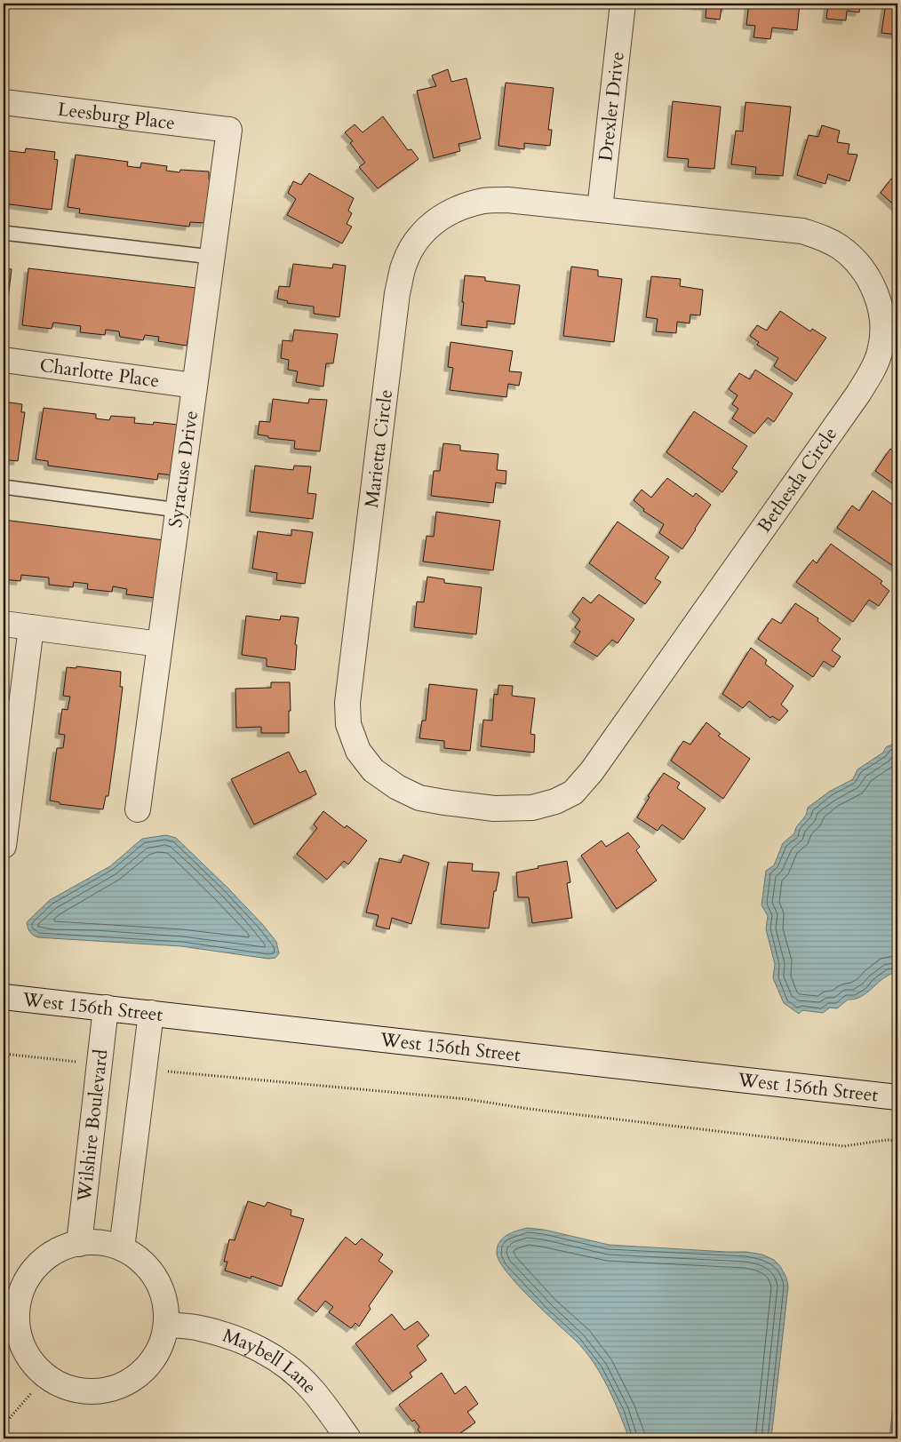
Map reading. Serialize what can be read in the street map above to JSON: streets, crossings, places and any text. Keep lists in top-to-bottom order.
{
  "streets": {
    "street": [
      "Drexler Drive",
      "Leesburg Place",
      "Charlotte Place",
      "Marietta Circle",
      "Syracuse Drive",
      "Bethesda Circle",
      "West 156th Street",
      "Wilshire Boulevard",
      "Maybell Lane"
    ]
  },
  "crossings": [
    ["Drexler Drive", "Marietta Circle"],
    ["Drexler Drive", "Bethesda Circle"],
    ["Leesburg Place", "Syracuse Drive"],
    ["Charlotte Place", "Syracuse Drive"],
    ["Marietta Circle", "Bethesda Circle"],
    ["West 156th Street", "Wilshire Boulevard"],
    ["Wilshire Boulevard", "Maybell Lane"]
  ]
}
